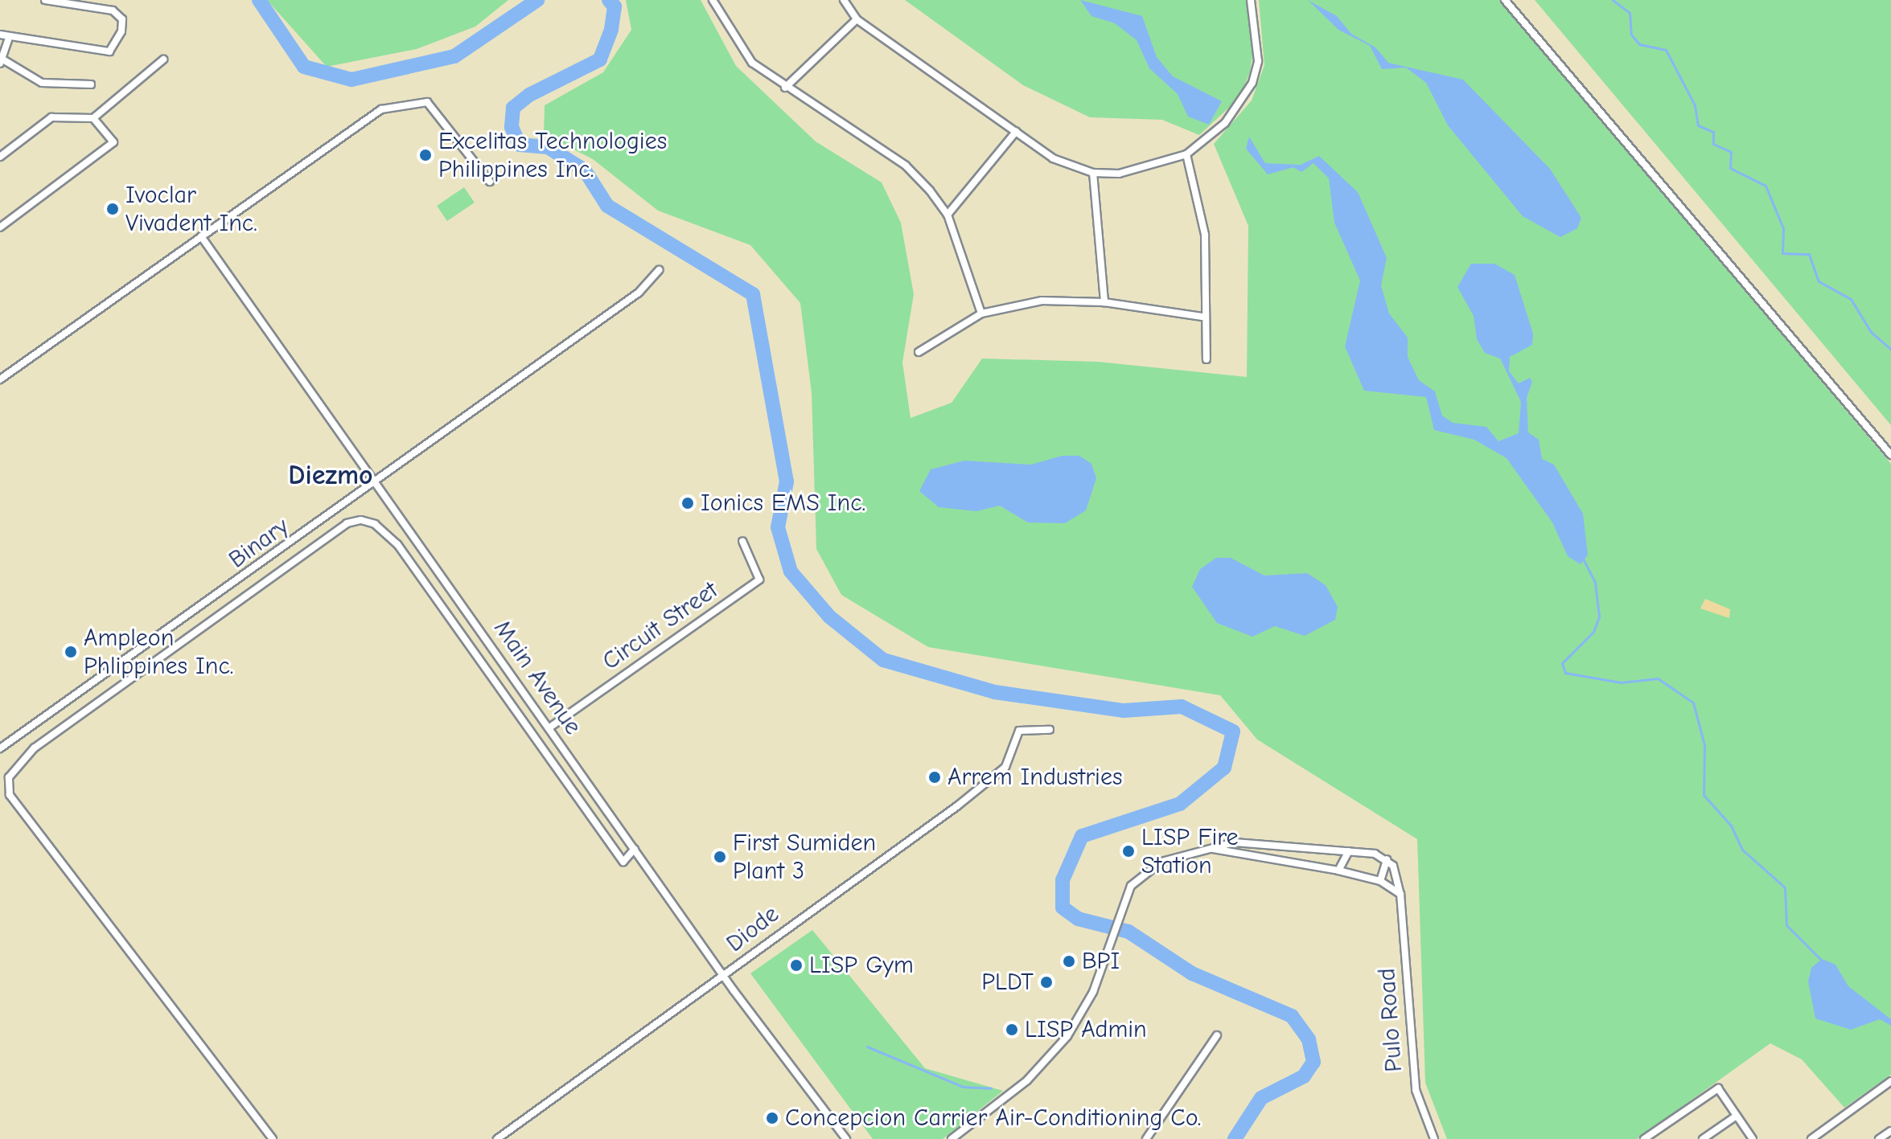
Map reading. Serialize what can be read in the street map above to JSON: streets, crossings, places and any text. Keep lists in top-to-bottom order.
{
  "streets": {
    "street": [
      "Binary",
      "Circuit Street",
      "Main Avenue",
      "Diode",
      "Pulo Road"
    ]
  },
  "crossings": [
    ["Binary", "Main Avenue"],
    ["Circuit Street", "Main Avenue"],
    ["Main Avenue", "Diode"]
  ],
  "districts": ["Diezmo"],
  "places": [
    "Excelitas Technologies Philippines Inc.",
    "Ivoclar Vivadent Inc.",
    "Ionics EMS Inc.",
    "Ampleon Phlippines Inc.",
    "Arrem Industries",
    "LISP Fire Station",
    "First Sumiden Plant 3",
    "BPI",
    "LISP Gym",
    "PLDT",
    "LISP Admin",
    "Concepcion Carrier Air-Conditioning Co."
  ]
}
